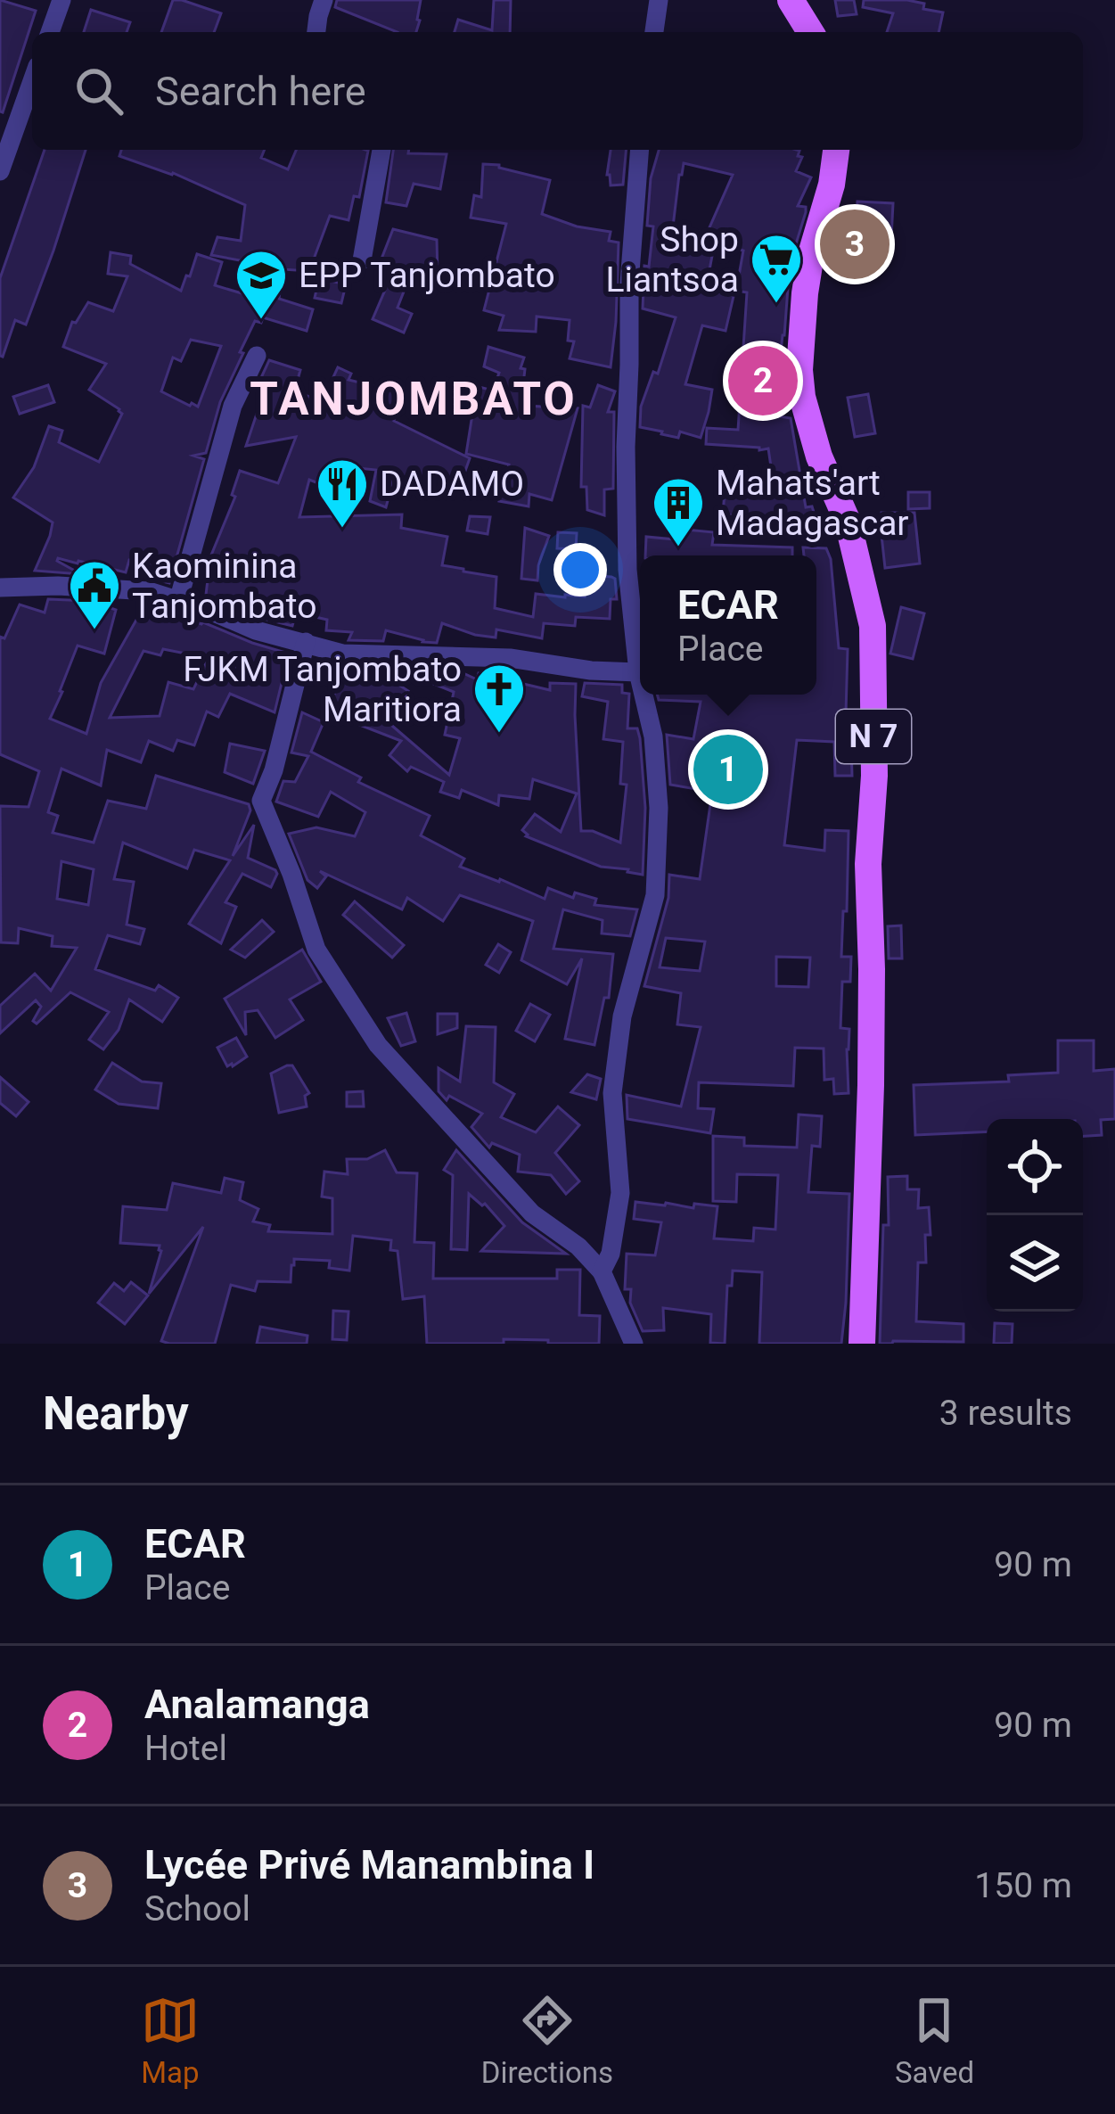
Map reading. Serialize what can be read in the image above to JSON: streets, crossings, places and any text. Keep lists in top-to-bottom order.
{
  "streets": {
    "main road": ["N 7"]
  },
  "districts": ["TANJOMBATO"],
  "places": {
    "supermarket": ["Shop Liantsoa"],
    "school or university": ["EPP Tanjombato"],
    "restaurant": ["DADAMO"],
    "building": ["Mahats'art Madagascar"],
    "public building": ["Kaominina Tanjombato"],
    "church": ["FJKM Tanjombato Maritiora"]
  },
  "page": {
    "search": "Search here",
    "pins": ["3", "2", "1"],
    "popup": ["ECAR", "Place"],
    "heading": ["Nearby", "3 results"],
    "list": [
      {
        "mark": "1",
        "name": "ECAR",
        "note": "Place",
        "value": "90 m"
      },
      {
        "mark": "2",
        "name": "Analamanga",
        "note": "Hotel",
        "value": "90 m"
      },
      {
        "mark": "3",
        "name": "Lycée Privé Manambina I",
        "note": "School",
        "value": "150 m"
      }
    ],
    "nav": ["Map", "Directions", "Saved"]
  }
}
